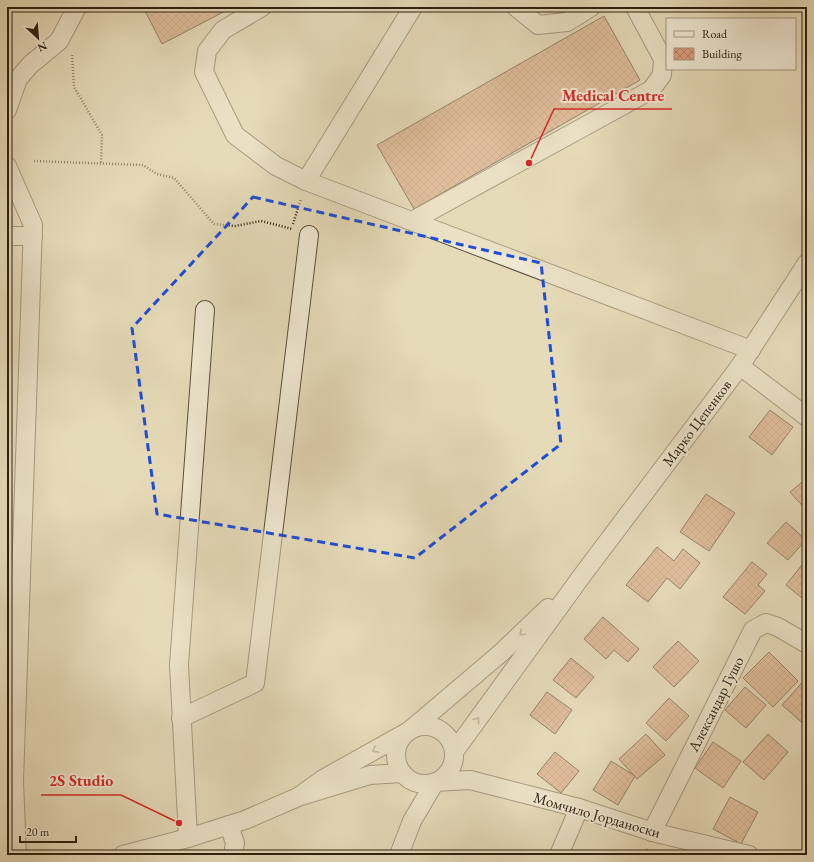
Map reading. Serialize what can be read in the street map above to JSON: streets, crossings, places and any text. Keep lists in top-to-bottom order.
{
  "streets": {
    "street": ["Марко Цепенков", "Александар Гушо", "Момчило Јорданоски"]
  },
  "crossings": [
    ["Александар Гушо", "Момчило Јорданоски"]
  ],
  "places": ["Medical Centre", "2S Studio"],
  "legend": ["Road", "Building"],
  "scale_bar": "20 m",
  "north": "bottom right"
}
